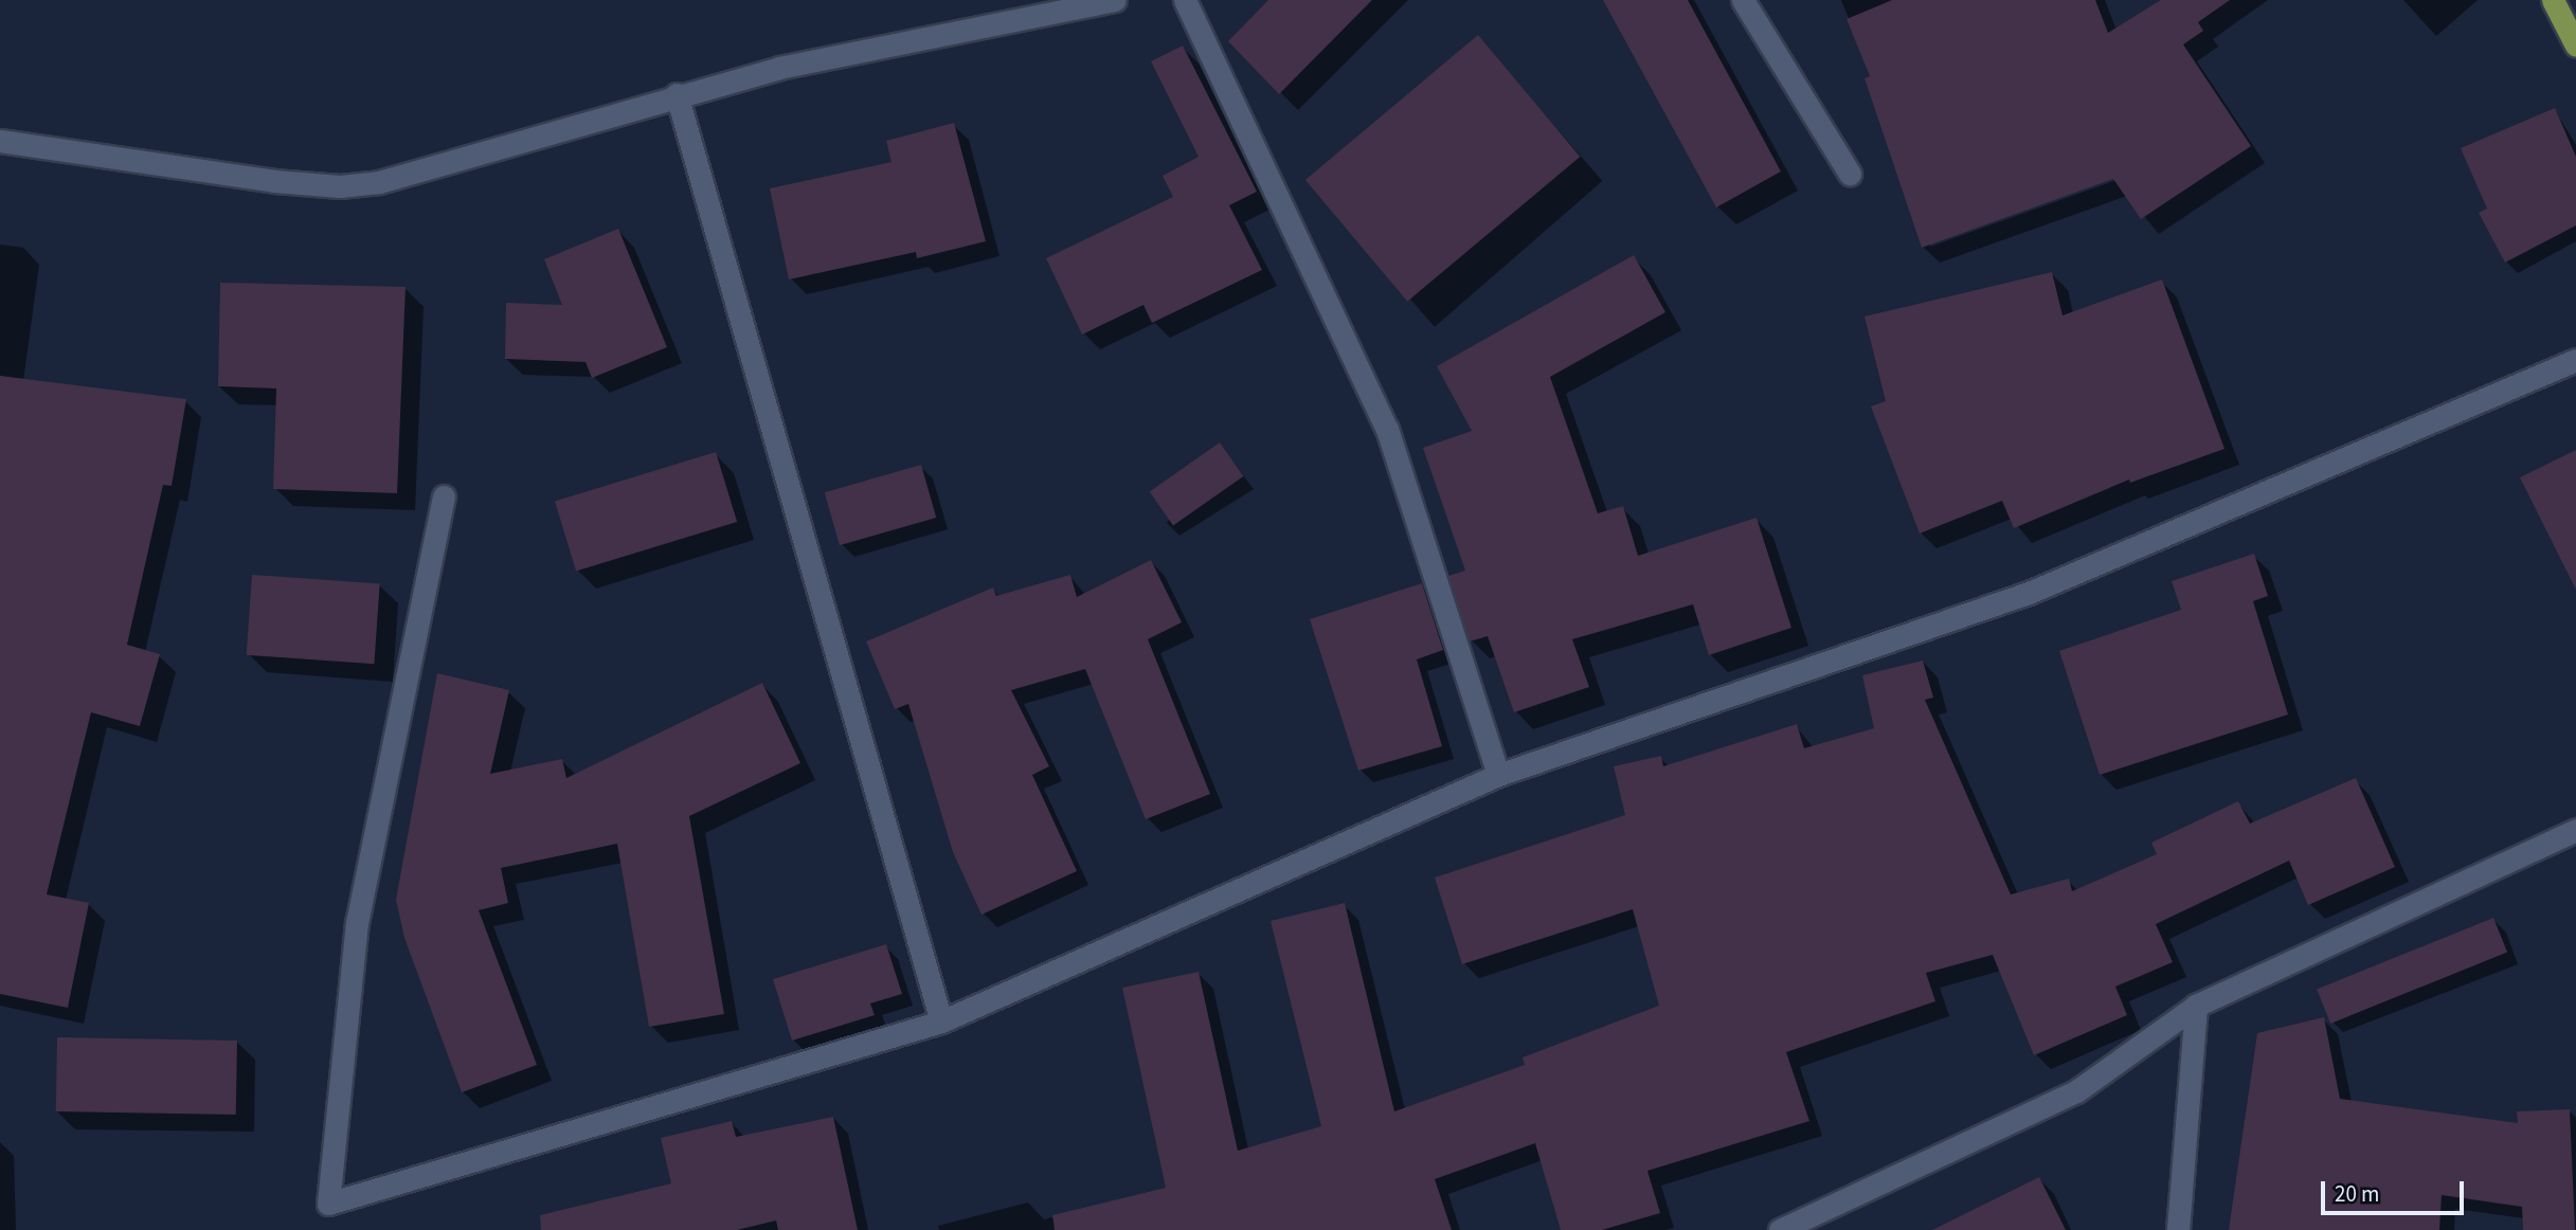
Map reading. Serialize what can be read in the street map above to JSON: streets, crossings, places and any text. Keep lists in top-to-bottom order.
{
  "scale_bar": "20 m"
}
